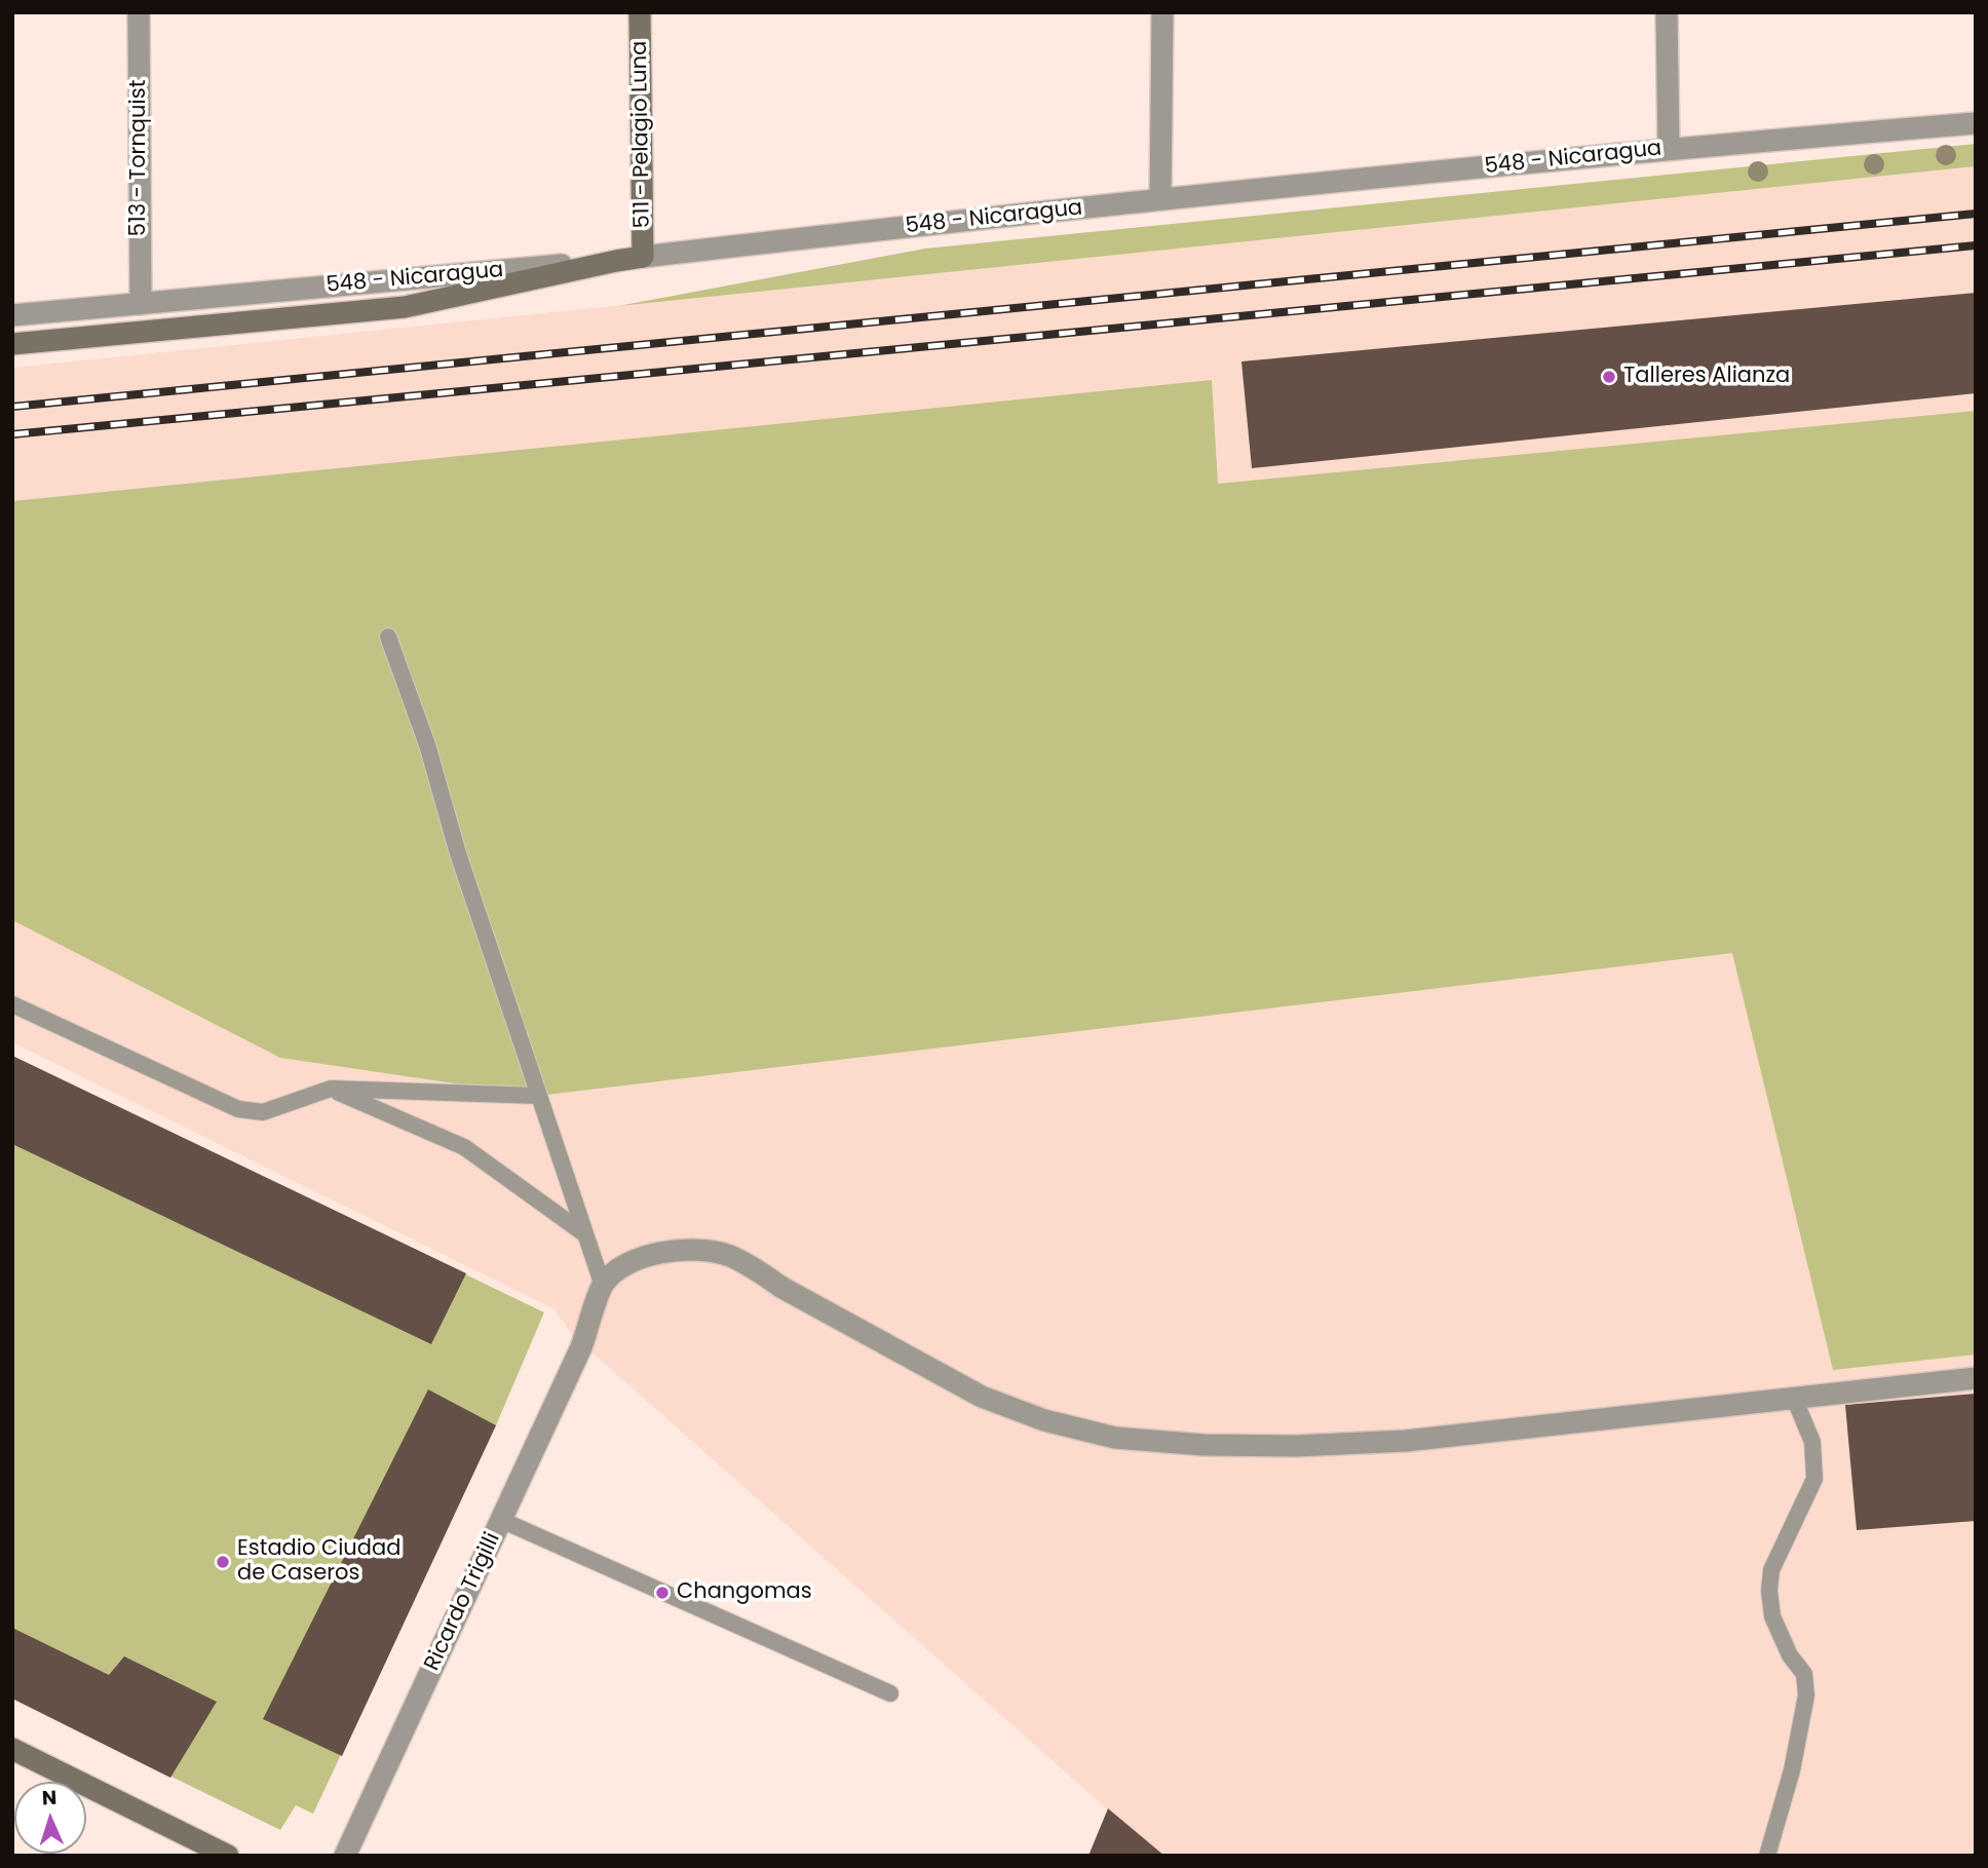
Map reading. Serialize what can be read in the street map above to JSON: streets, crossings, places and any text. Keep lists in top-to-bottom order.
{
  "streets": {
    "street": [
      "511 - Pelagio Luna",
      "513 - Tornquist",
      "548 - Nicaragua",
      "Ricardo Trigilli"
    ]
  },
  "crossings": [
    ["511 - Pelagio Luna", "548 - Nicaragua"],
    ["513 - Tornquist", "548 - Nicaragua"]
  ],
  "places": ["Talleres Alianza", "Estadio Ciudad de Caseros", "Changomas"],
  "north": "top"
}
